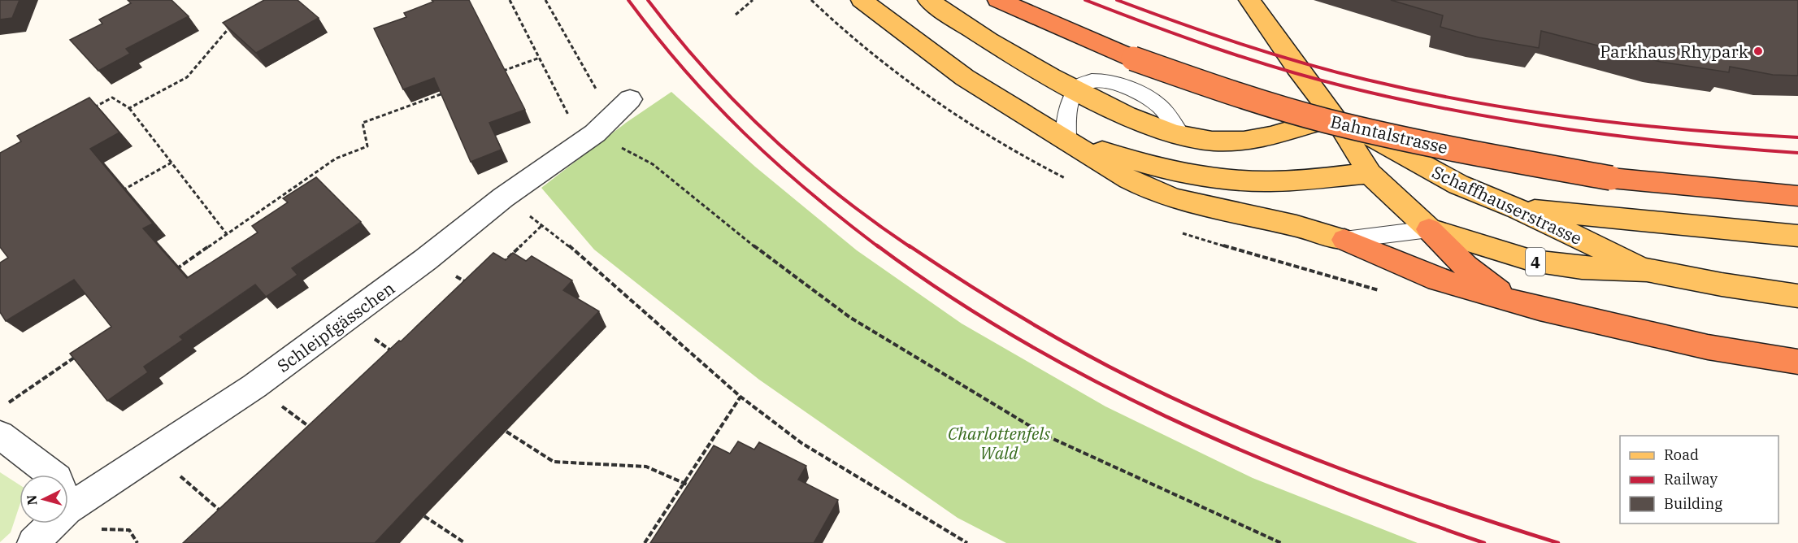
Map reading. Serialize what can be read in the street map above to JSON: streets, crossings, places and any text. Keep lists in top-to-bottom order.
{
  "streets": {
    "highway": ["Bahntalstrasse"],
    "main road": ["Schaffhauserstrasse", "4"],
    "street": ["Schleipfgässchen"]
  },
  "crossings": [
    ["Schaffhauserstrasse", "4"]
  ],
  "parks": ["Charlottenfels Wald"],
  "places": ["Parkhaus Rhypark"],
  "legend": ["Road", "Railway", "Building"],
  "north": "left"
}
